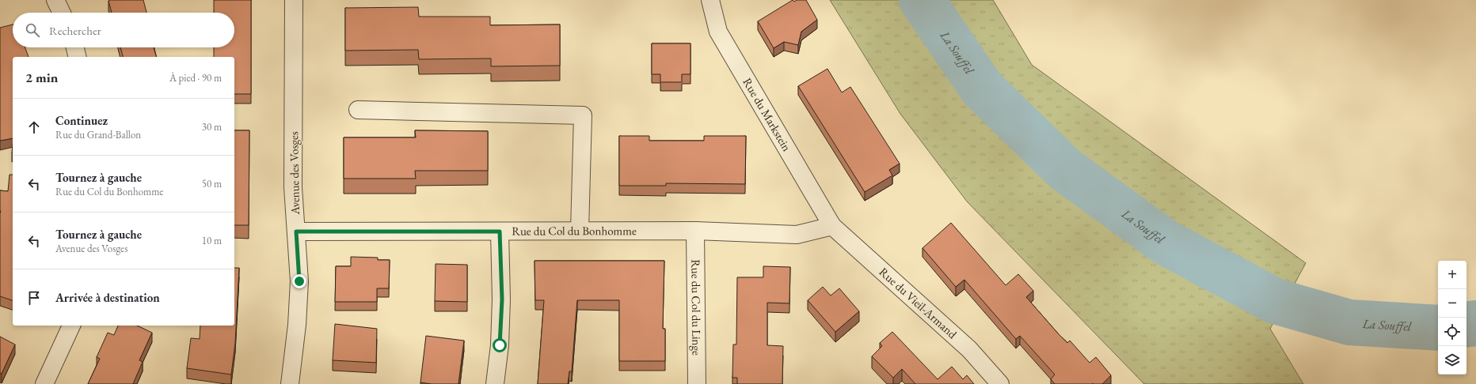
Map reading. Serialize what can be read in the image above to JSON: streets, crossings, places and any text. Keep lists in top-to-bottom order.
{
  "streets": {
    "street": [
      "Rue du Markstein",
      "Avenue des Vosges",
      "Rue du Col du Bonhomme",
      "Rue du Vieil-Armand",
      "Rue du Col du Linge"
    ]
  },
  "crossings": [
    ["Rue du Markstein", "Rue du Col du Bonhomme"],
    ["Rue du Markstein", "Rue du Vieil-Armand"],
    ["Avenue des Vosges", "Rue du Col du Bonhomme"],
    ["Rue du Col du Bonhomme", "Rue du Vieil-Armand"],
    ["Rue du Col du Bonhomme", "Rue du Col du Linge"]
  ],
  "water": ["La Souffel"],
  "page": {
    "search": "Rechercher",
    "heading": ["2 min", "À pied · 90 m"],
    "list": [
      ["Continuez", "Rue du Grand-Ballon", "30 m"],
      ["Tournez à gauche", "Rue du Col du Bonhomme", "50 m"],
      ["Tournez à gauche", "Avenue des Vosges", "10 m"],
      "Arrivée à destination"
    ],
    "map_buttons": ["+", "−"]
  }
}
